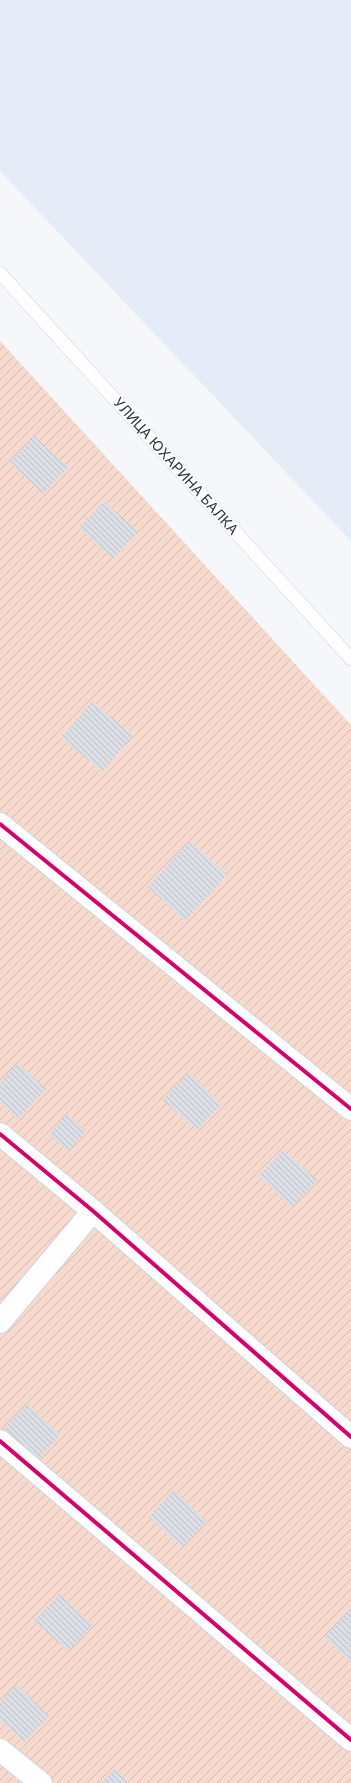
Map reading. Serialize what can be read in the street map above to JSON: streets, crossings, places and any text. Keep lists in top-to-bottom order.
{
  "streets": {
    "lane": ["УЛИЦА ЮХАРИНА БАЛКА"]
  }
}
